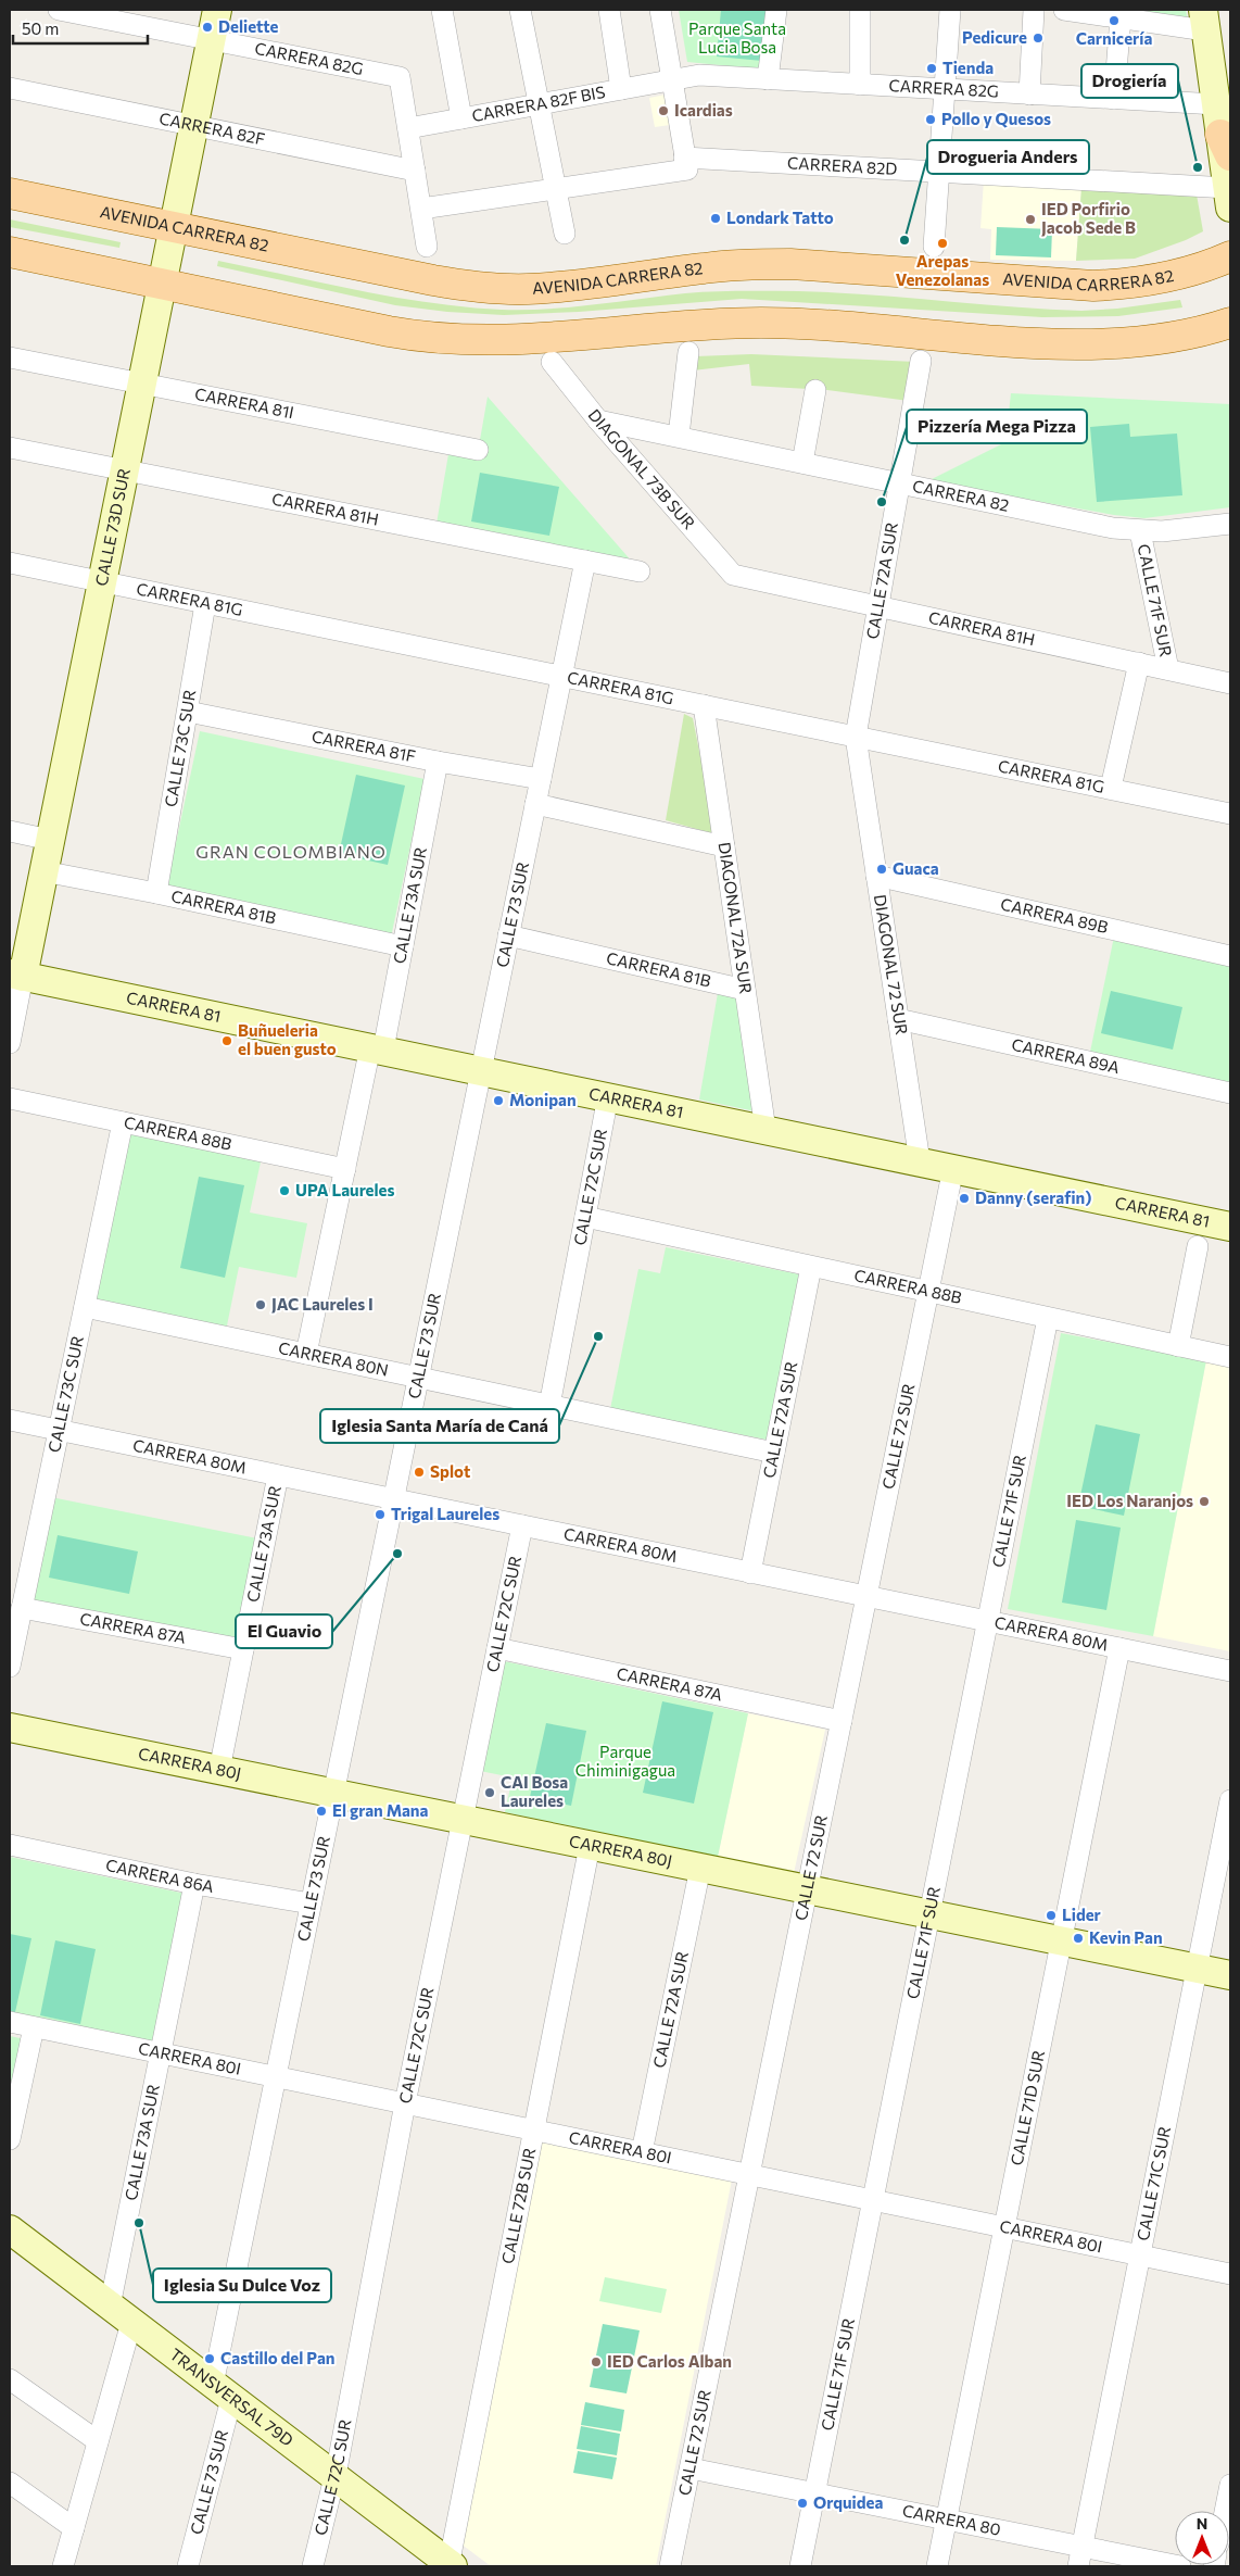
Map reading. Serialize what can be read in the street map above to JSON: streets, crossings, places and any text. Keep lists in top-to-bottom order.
{
  "streets": {
    "main road": ["AVENIDA CARRERA 82"],
    "street": [
      "CARRERA 82G",
      "CARRERA 82F BIS",
      "CARRERA 82F",
      "CARRERA 82D",
      "CARRERA 81I",
      "DIAGONAL 73B SUR",
      "CARRERA 82",
      "CARRERA 81H",
      "CALLE 73D SUR",
      "CALLE 72A SUR",
      "CARRERA 81G",
      "CALLE 71F SUR",
      "CARRERA 81F",
      "CALLE 73C SUR",
      "CALLE 73A SUR",
      "CARRERA 81B",
      "CALLE 73 SUR",
      "CARRERA 89B",
      "DIAGONAL 72A SUR",
      "DIAGONAL 72 SUR",
      "CARRERA 81",
      "CARRERA 89A",
      "CARRERA 88B",
      "CALLE 72C SUR",
      "CARRERA 80N",
      "CALLE 72 SUR",
      "CARRERA 80M",
      "CARRERA 87A",
      "CARRERA 80J",
      "CARRERA 86A",
      "CARRERA 80I",
      "CALLE 71D SUR",
      "CALLE 71C SUR",
      "CALLE 72B SUR",
      "TRANSVERSAL 79D",
      "CARRERA 80"
    ]
  },
  "crossings": [
    ["CARRERA 82G", "CARRERA 82F BIS"],
    ["CARRERA 82G", "CALLE 73D SUR"],
    ["CARRERA 82F", "CALLE 73D SUR"],
    ["AVENIDA CARRERA 82", "CALLE 73D SUR"],
    ["CARRERA 81I", "CALLE 73D SUR"],
    ["DIAGONAL 73B SUR", "CARRERA 82"],
    ["DIAGONAL 73B SUR", "CARRERA 81H"],
    ["CARRERA 82", "CALLE 72A SUR"],
    ["CARRERA 82", "CALLE 71F SUR"],
    ["CARRERA 81H", "CALLE 73D SUR"],
    ["CARRERA 81H", "CALLE 72A SUR"],
    ["CARRERA 81H", "CALLE 71F SUR"],
    ["CARRERA 81H", "CALLE 73 SUR"],
    ["CALLE 73D SUR", "CARRERA 81G"],
    ["CALLE 73D SUR", "CARRERA 81B"],
    ["CALLE 73D SUR", "CARRERA 81"],
    ["CALLE 72A SUR", "CARRERA 81G"],
    ["CALLE 72A SUR", "DIAGONAL 72 SUR"],
    ["CALLE 72A SUR", "CARRERA 88B"],
    ["CALLE 72A SUR", "CARRERA 80N"],
    ["CALLE 72A SUR", "CARRERA 80M"],
    ["CALLE 72A SUR", "CARRERA 80J"],
    ["CALLE 72A SUR", "CARRERA 80I"],
    ["CARRERA 81G", "CALLE 71F SUR"],
    ["CARRERA 81G", "CALLE 73C SUR"],
    ["CARRERA 81G", "CALLE 73 SUR"],
    ["CARRERA 81G", "DIAGONAL 72A SUR"],
    ["CARRERA 81G", "DIAGONAL 72 SUR"],
    ["CALLE 71F SUR", "CARRERA 88B"],
    ["CALLE 71F SUR", "CARRERA 80M"],
    ["CALLE 71F SUR", "CARRERA 80J"],
    ["CALLE 71F SUR", "CARRERA 80I"],
    ["CALLE 71F SUR", "CARRERA 80"],
    ["CARRERA 81F", "CALLE 73C SUR"],
    ["CARRERA 81F", "CALLE 73A SUR"],
    ["CARRERA 81F", "CALLE 73 SUR"],
    ["CALLE 73C SUR", "CARRERA 81B"],
    ["CALLE 73C SUR", "CARRERA 88B"],
    ["CALLE 73C SUR", "CARRERA 80N"],
    ["CALLE 73C SUR", "CARRERA 80M"],
    ["CALLE 73C SUR", "CARRERA 87A"],
    ["CALLE 73A SUR", "CARRERA 81B"],
    ["CALLE 73A SUR", "CARRERA 81"],
    ["CALLE 73A SUR", "CARRERA 88B"],
    ["CALLE 73A SUR", "CARRERA 80N"],
    ["CALLE 73A SUR", "CARRERA 80M"],
    ["CALLE 73A SUR", "CARRERA 87A"],
    ["CALLE 73A SUR", "CARRERA 80J"],
    ["CALLE 73A SUR", "CARRERA 86A"],
    ["CALLE 73A SUR", "CARRERA 80I"],
    ["CALLE 73A SUR", "TRANSVERSAL 79D"],
    ["CARRERA 81B", "CALLE 73 SUR"],
    ["CARRERA 81B", "DIAGONAL 72A SUR"],
    ["CALLE 73 SUR", "CARRERA 81"],
    ["CALLE 73 SUR", "CARRERA 80N"],
    ["CALLE 73 SUR", "CARRERA 80M"],
    ["CALLE 73 SUR", "CARRERA 80J"],
    ["CALLE 73 SUR", "CARRERA 86A"],
    ["CALLE 73 SUR", "CARRERA 80I"],
    ["CALLE 73 SUR", "TRANSVERSAL 79D"],
    ["CARRERA 89B", "DIAGONAL 72 SUR"],
    ["DIAGONAL 72A SUR", "CARRERA 81"],
    ["DIAGONAL 72 SUR", "CARRERA 81"],
    ["DIAGONAL 72 SUR", "CARRERA 89A"],
    ["CARRERA 81", "CALLE 72C SUR"],
    ["CARRERA 81", "CALLE 72 SUR"],
    ["CARRERA 88B", "CALLE 72C SUR"],
    ["CARRERA 88B", "CALLE 72 SUR"],
    ["CALLE 72C SUR", "CARRERA 80N"],
    ["CALLE 72C SUR", "CARRERA 80M"],
    ["CALLE 72C SUR", "CARRERA 87A"],
    ["CALLE 72C SUR", "CARRERA 80J"],
    ["CALLE 72C SUR", "CARRERA 80I"],
    ["CALLE 72C SUR", "TRANSVERSAL 79D"],
    ["CALLE 72 SUR", "CARRERA 80M"],
    ["CALLE 72 SUR", "CARRERA 87A"],
    ["CALLE 72 SUR", "CARRERA 80J"],
    ["CALLE 72 SUR", "CARRERA 80I"],
    ["CALLE 72 SUR", "CARRERA 80"],
    ["CARRERA 80M", "CALLE 71D SUR"],
    ["CARRERA 80J", "CALLE 71D SUR"],
    ["CARRERA 80J", "CALLE 71C SUR"],
    ["CARRERA 80J", "CALLE 72B SUR"],
    ["CARRERA 80I", "CALLE 71D SUR"],
    ["CARRERA 80I", "CALLE 71C SUR"],
    ["CARRERA 80I", "CALLE 72B SUR"],
    ["CALLE 71D SUR", "CARRERA 80"],
    ["CALLE 71C SUR", "CARRERA 80"],
    ["CALLE 72B SUR", "TRANSVERSAL 79D"]
  ],
  "districts": ["GRAN COLOMBIANO"],
  "parks": ["Parque Santa Lucia Bosa", "Parque Chiminigagua"],
  "places": [
    "Carnicería",
    "Deliette",
    "Pedicure",
    "Tienda",
    "Icardias",
    "Pollo y Quesos",
    "Drogiería",
    "Londark Tatto",
    "IED Porfirio Jacob Sede B",
    "Drogueria Anders",
    "Arepas Venezolanas",
    "Pizzería Mega Pizza",
    "Guaca",
    "Buñueleria el buen gusto",
    "Monipan",
    "UPA Laureles",
    "Danny (serafin)",
    "JAC Laureles I",
    "Iglesia Santa María de Caná",
    "Splot",
    "IED Los Naranjos",
    "Trigal Laureles",
    "El Guavio",
    "CAI Bosa Laureles",
    "El gran Mana",
    "Lider",
    "Kevin Pan",
    "Iglesia Su Dulce Voz",
    "Castillo del Pan",
    "IED Carlos Alban",
    "Orquidea"
  ],
  "scale_bar": "50 m",
  "north": "top"
}
